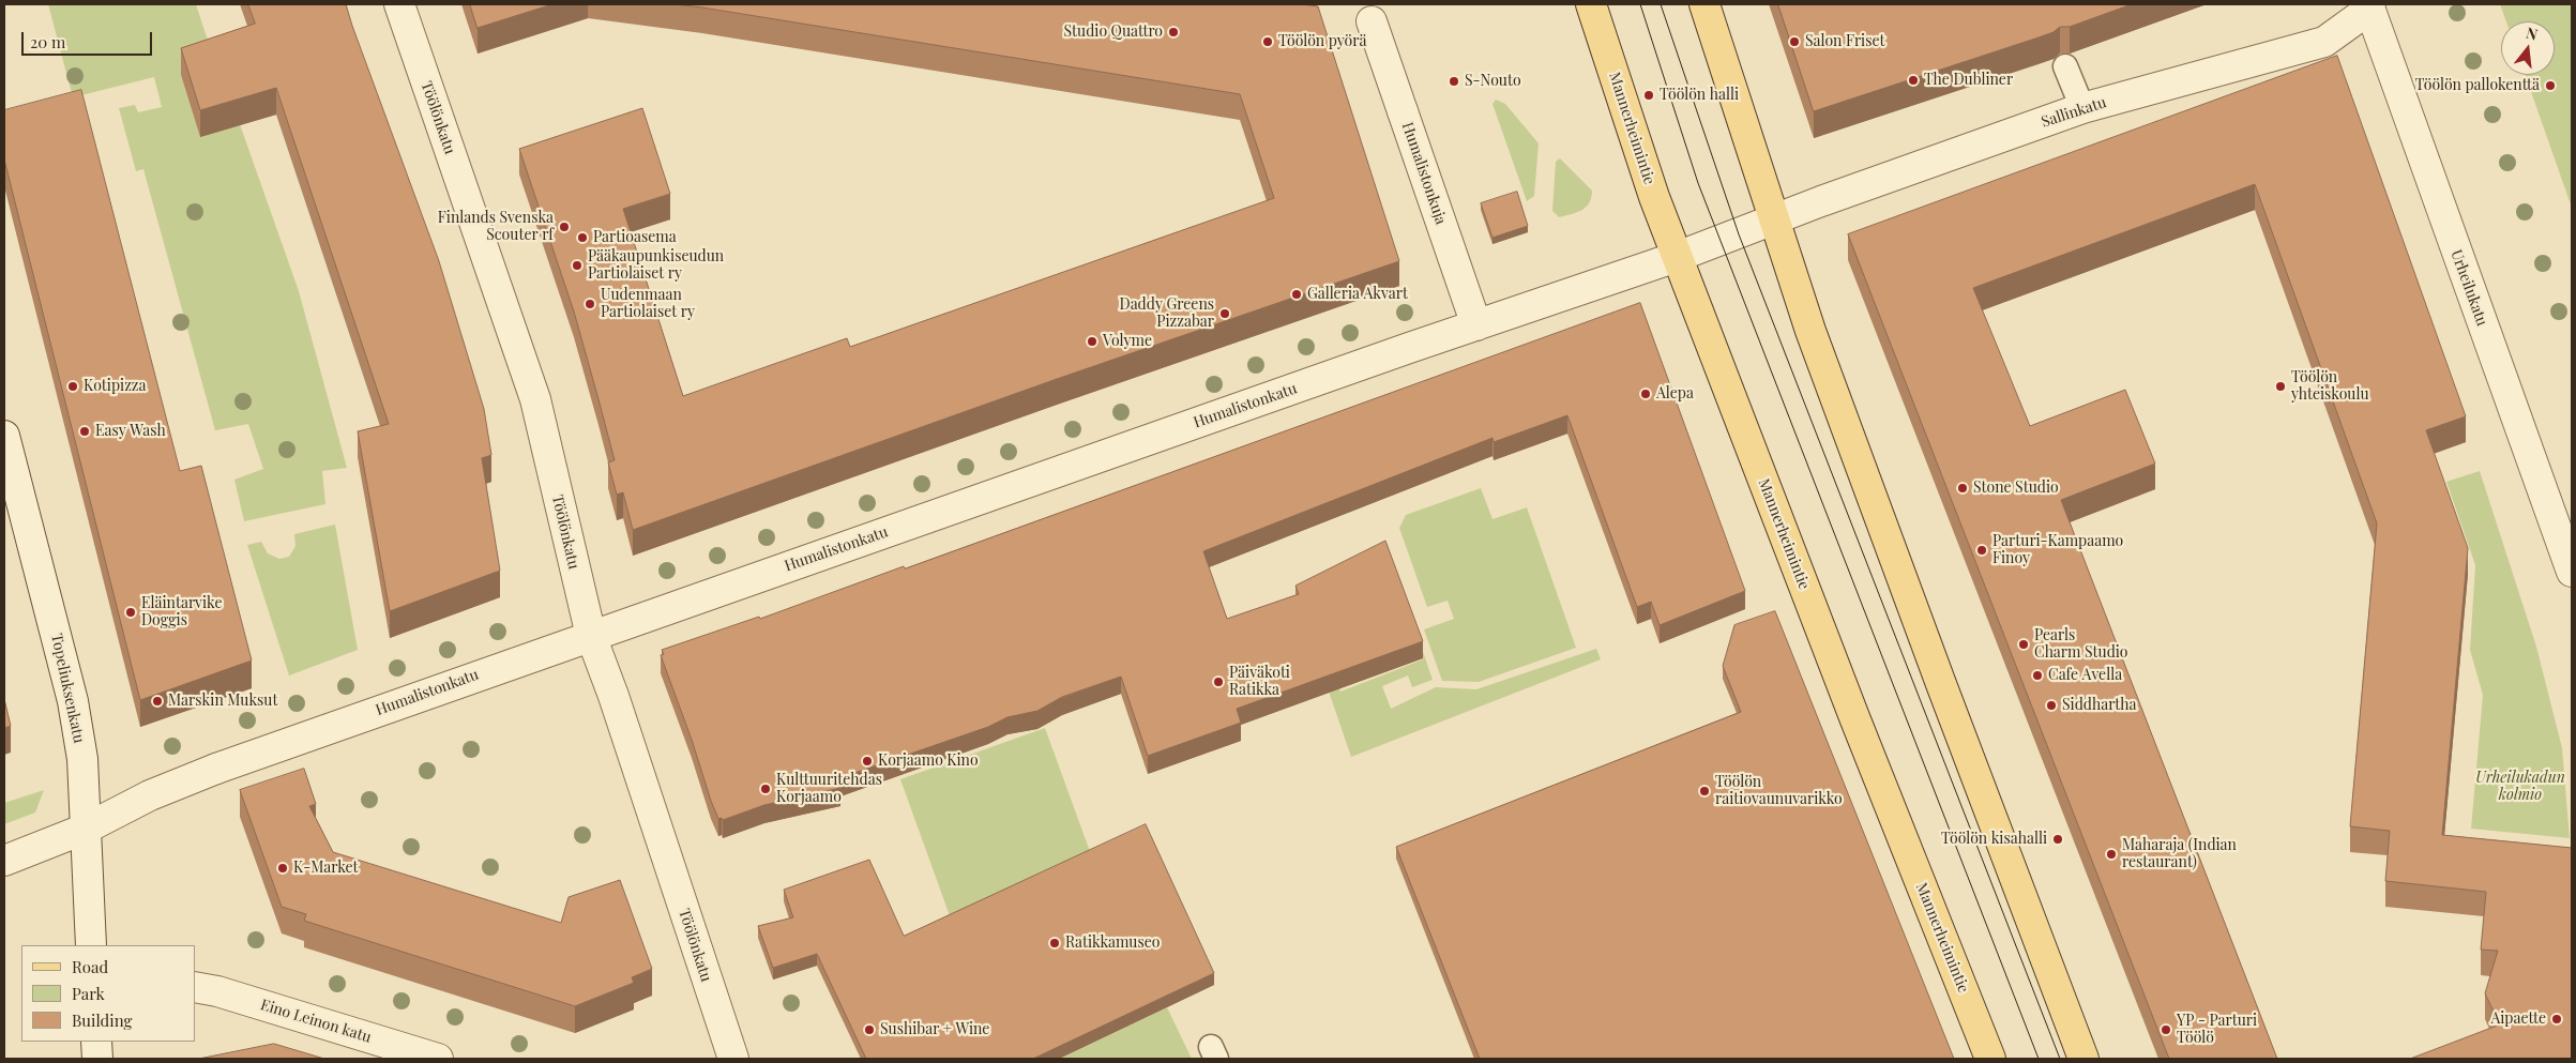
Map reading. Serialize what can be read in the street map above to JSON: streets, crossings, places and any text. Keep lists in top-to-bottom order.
{
  "streets": {
    "main road": ["Mannerheimintie"],
    "street": [
      "Sallinkatu",
      "Töölönkatu",
      "Humalistonkuja",
      "Urheilukatu",
      "Humalistonkatu",
      "Topeliuksenkatu",
      "Eino Leinon katu"
    ]
  },
  "crossings": [
    ["Sallinkatu", "Mannerheimintie"],
    ["Sallinkatu", "Urheilukatu"],
    ["Sallinkatu", "Humalistonkatu"],
    ["Töölönkatu", "Humalistonkatu"],
    ["Mannerheimintie", "Humalistonkatu"],
    ["Humalistonkuja", "Humalistonkatu"],
    ["Humalistonkatu", "Topeliuksenkatu"]
  ],
  "parks": ["Urheilukadun kolmio"],
  "places": [
    "Studio Quattro",
    "Töölön pyörä",
    "Salon Friset",
    "The Dubliner",
    "S-Nouto",
    "Töölön pallokenttä",
    "Töölön halli",
    "Finlands Svenska Scouter rf",
    "Partioasema",
    "Pääkaupunkiseudun Partiolaiset ry",
    "Galleria Akvart",
    "Uudenmaan Partiolaiset ry",
    "Daddy Greens Pizzabar",
    "Volyme",
    "Kotipizza",
    "Töölön yhteiskoulu",
    "Alepa",
    "Easy Wash",
    "Stone Studio",
    "Parturi-Kampaamo Finoy",
    "Eläintarvike Doggis",
    "Pearls Charm Studio",
    "Cafe Avella",
    "Päiväkoti Ratikka",
    "Marskin Muksut",
    "Siddhartha",
    "Korjaamo Kino",
    "Kulttuuritehdas Korjaamo",
    "Töölön raitiovaunuvarikko",
    "Töölön kisahalli",
    "Maharaja (Indian restaurant)",
    "K-Market",
    "Ratikkamuseo",
    "Aipaette",
    "Sushibar + Wine",
    "YP - Parturi Töölö"
  ],
  "legend": ["Road", "Park", "Building"],
  "scale_bar": "20 m",
  "north": "top"
}
